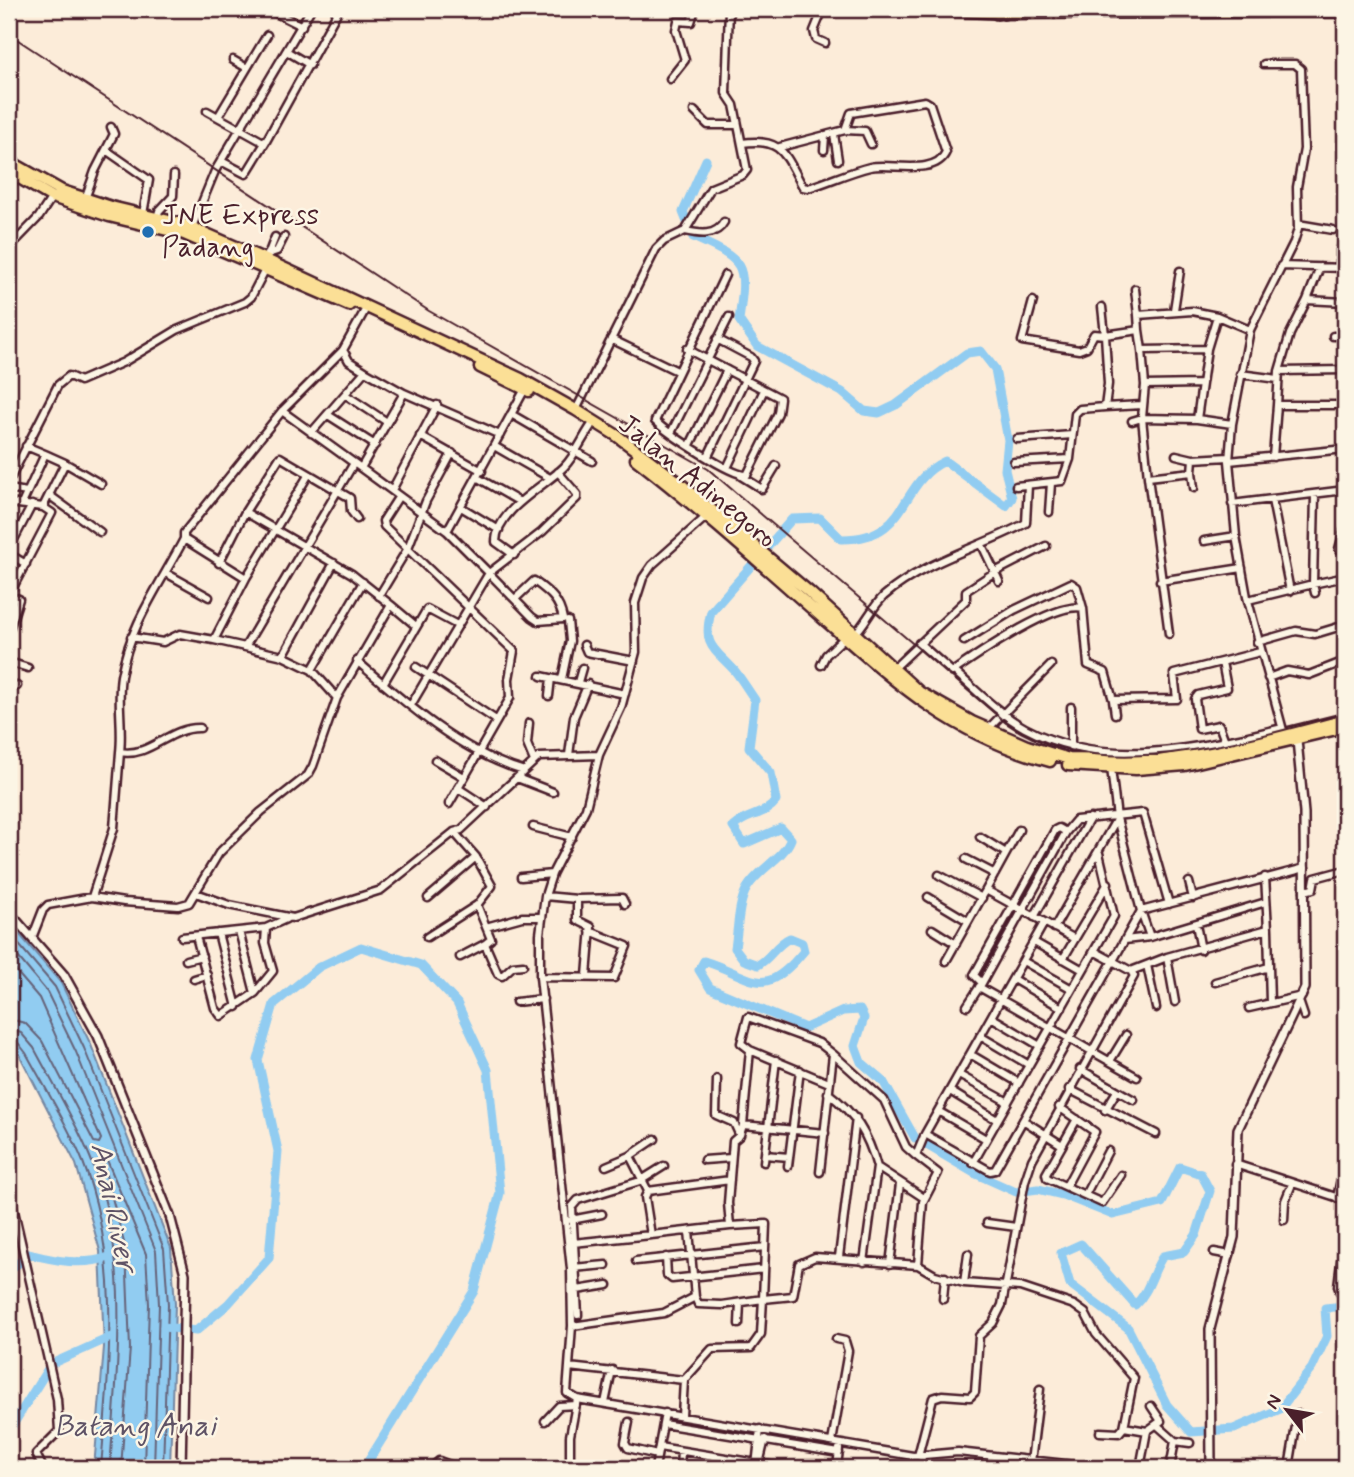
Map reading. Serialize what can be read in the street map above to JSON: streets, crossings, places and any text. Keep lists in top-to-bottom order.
{
  "streets": {
    "highway": ["Jalan Adinegoro"]
  },
  "water": ["Anai River", "Batang Anai"],
  "places": ["JNE Express Padang"],
  "north": "top left"
}
